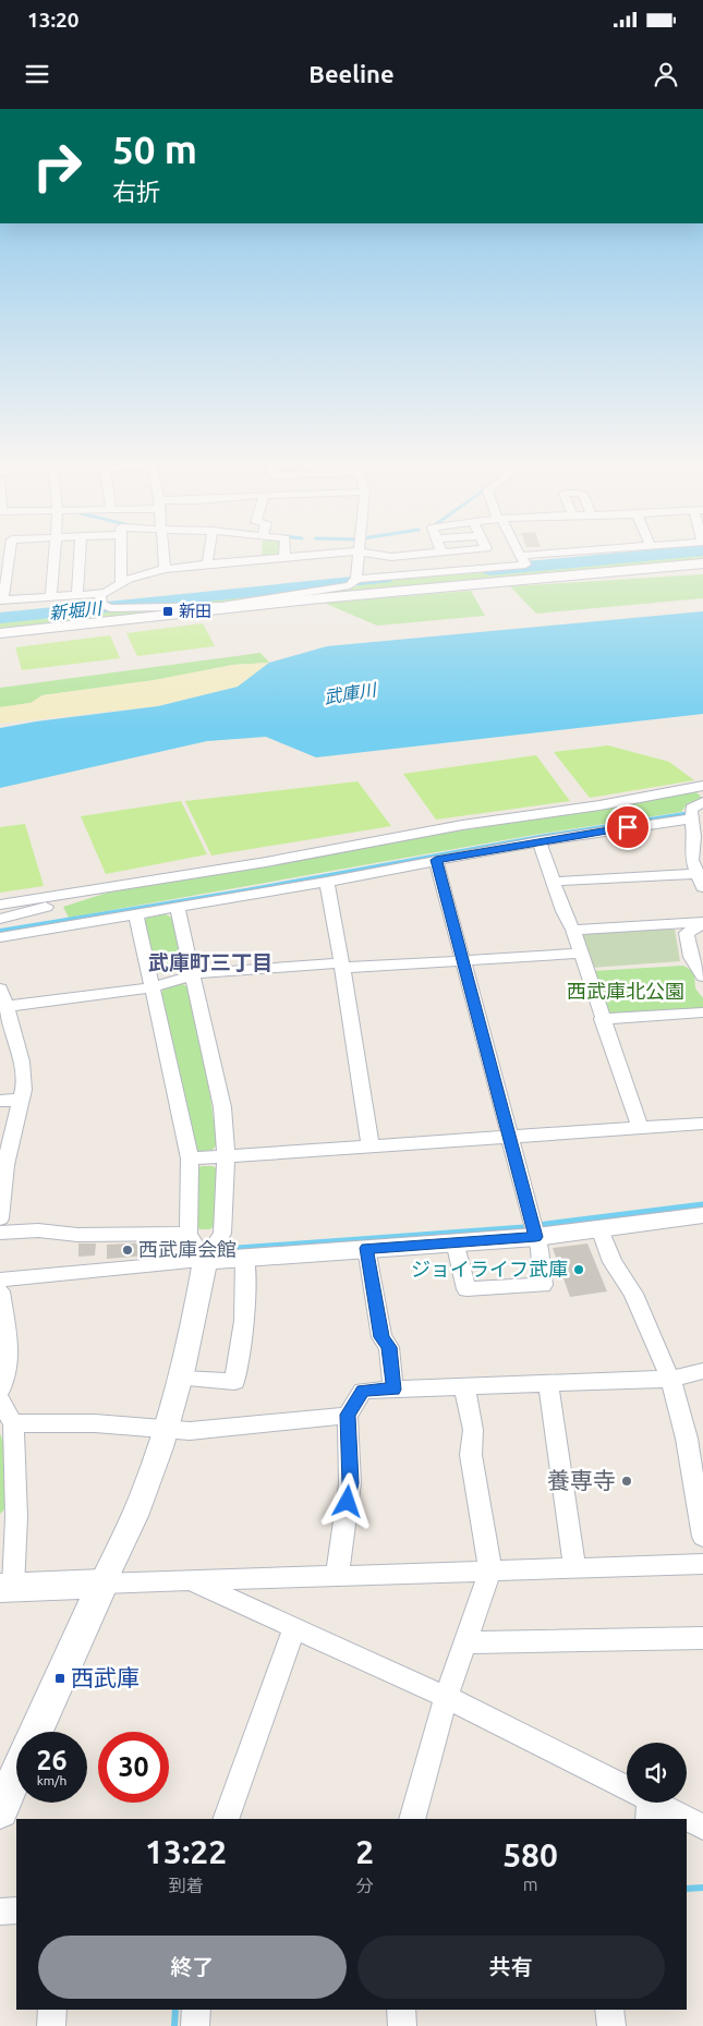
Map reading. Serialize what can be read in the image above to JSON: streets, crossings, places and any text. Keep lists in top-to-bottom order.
{
  "districts": ["武庫町三丁目"],
  "water": ["新堀川", "武庫川"],
  "parks": ["西武庫北公園"],
  "places": {
    "transit": ["新田", "西武庫"],
    "other": ["西武庫会館", "ジョイライフ武庫", "養専寺"]
  },
  "page": {
    "status": "13:20",
    "header": "Beeline",
    "turn": ["50 m", "右折"],
    "speed": "26 km/h",
    "limit": "30",
    "eta": [
      "13:22",
      "到着",
      "2",
      "分",
      "580",
      "m"
    ],
    "buttons": ["終了", "共有"]
  }
}
